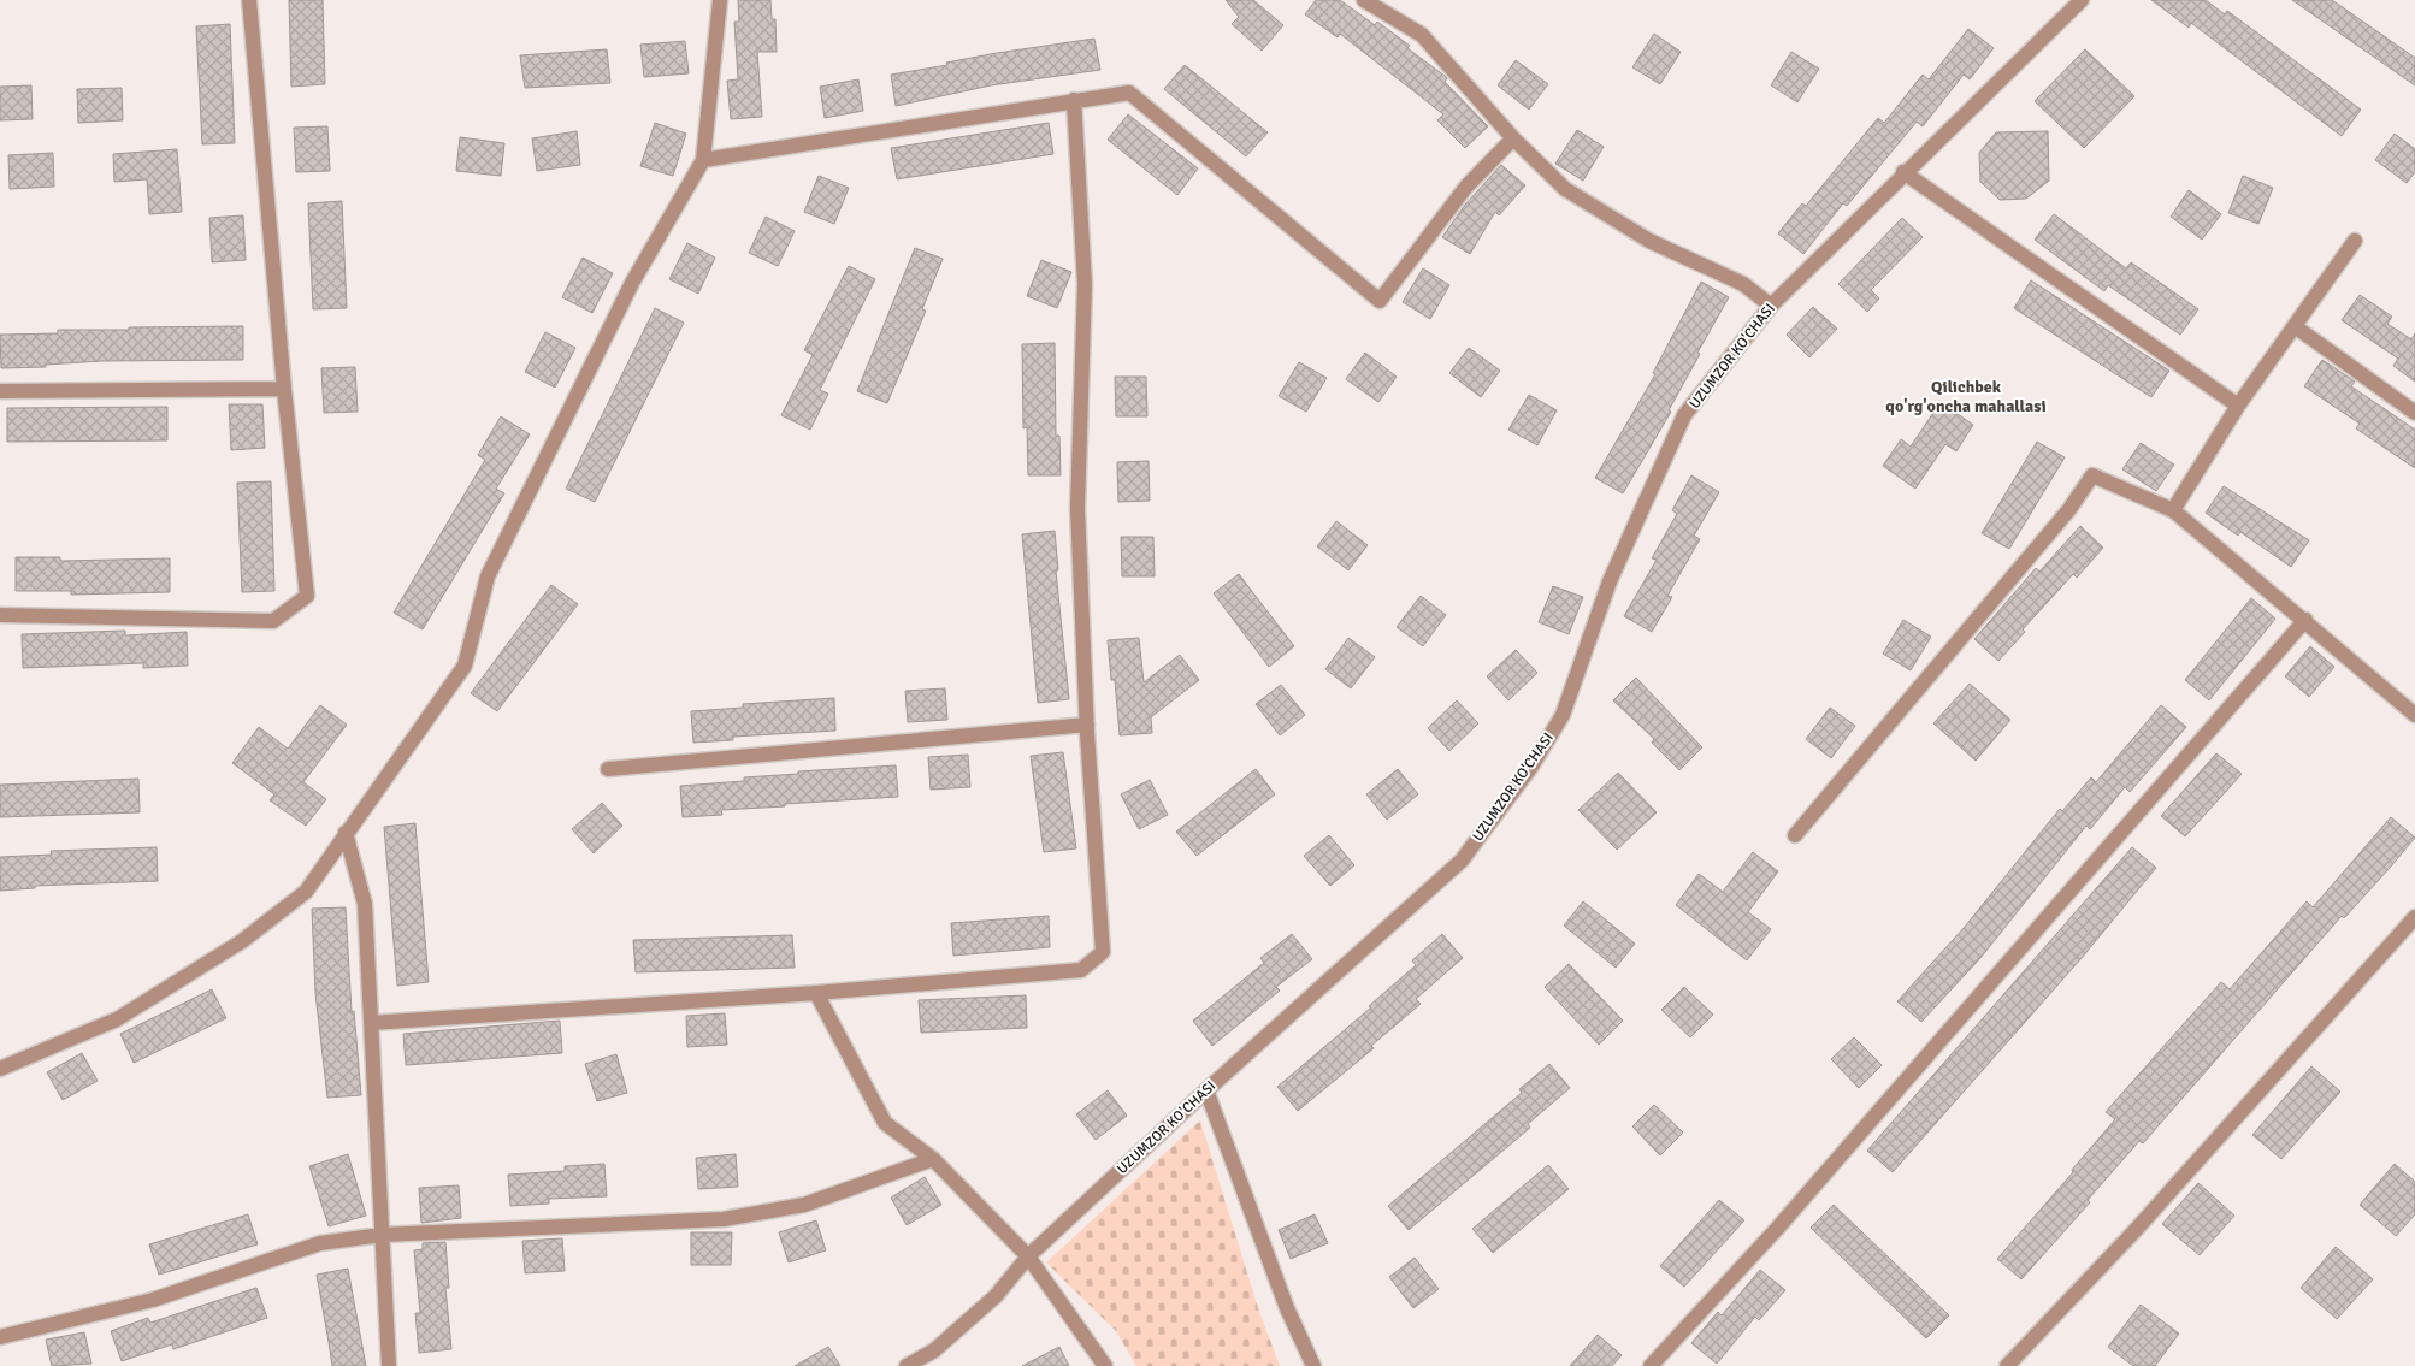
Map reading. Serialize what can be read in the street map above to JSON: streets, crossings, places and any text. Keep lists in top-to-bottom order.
{
  "streets": {
    "street": ["UZUMZOR KO'CHASI"]
  },
  "districts": ["Qilichbek qo'rg'oncha mahallasi"]
}
